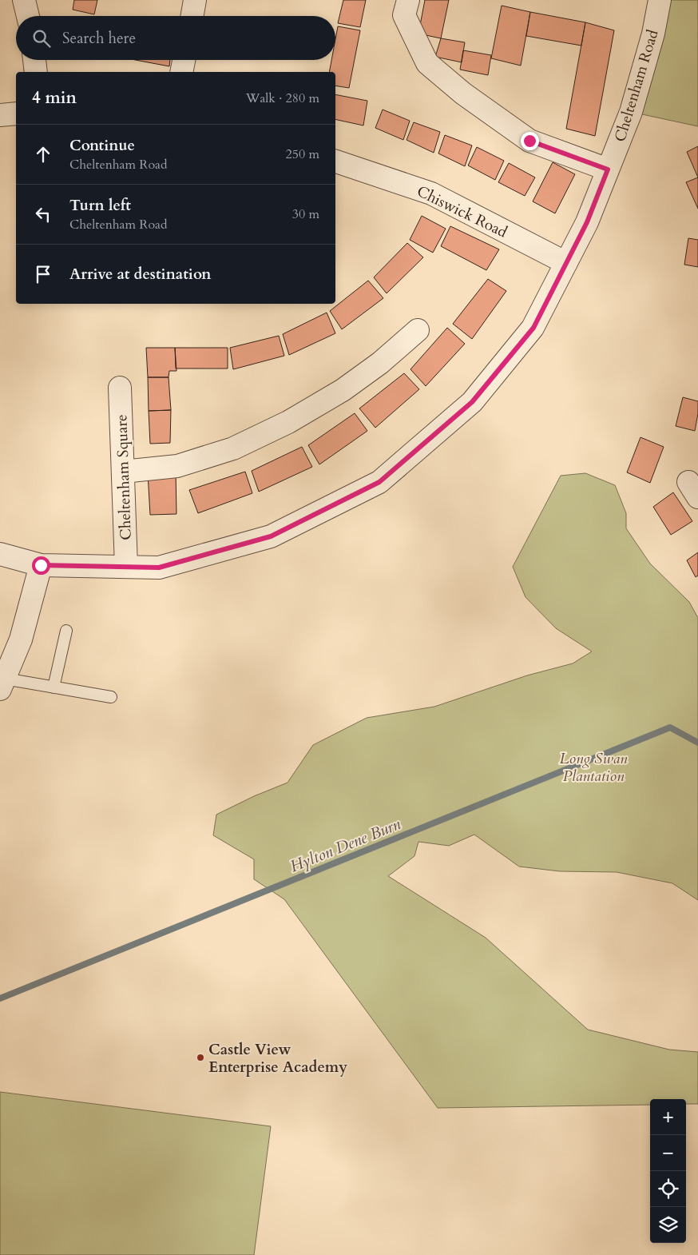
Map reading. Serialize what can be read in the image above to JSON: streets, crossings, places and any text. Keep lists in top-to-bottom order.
{
  "streets": {
    "street": ["Cheltenham Road", "Chiswick Road", "Cheltenham Square"]
  },
  "crossings": [
    ["Cheltenham Road", "Chiswick Road"],
    ["Cheltenham Road", "Cheltenham Square"]
  ],
  "water": ["Hylton Dene Burn"],
  "parks": ["Long Swan Plantation"],
  "places": ["Castle View Enterprise Academy"],
  "page": {
    "search": "Search here",
    "heading": ["4 min", "Walk · 280 m"],
    "list": [
      ["Continue", "Cheltenham Road", "250 m"],
      ["Turn left", "Cheltenham Road", "30 m"],
      "Arrive at destination"
    ],
    "map_buttons": ["+", "−"]
  }
}
